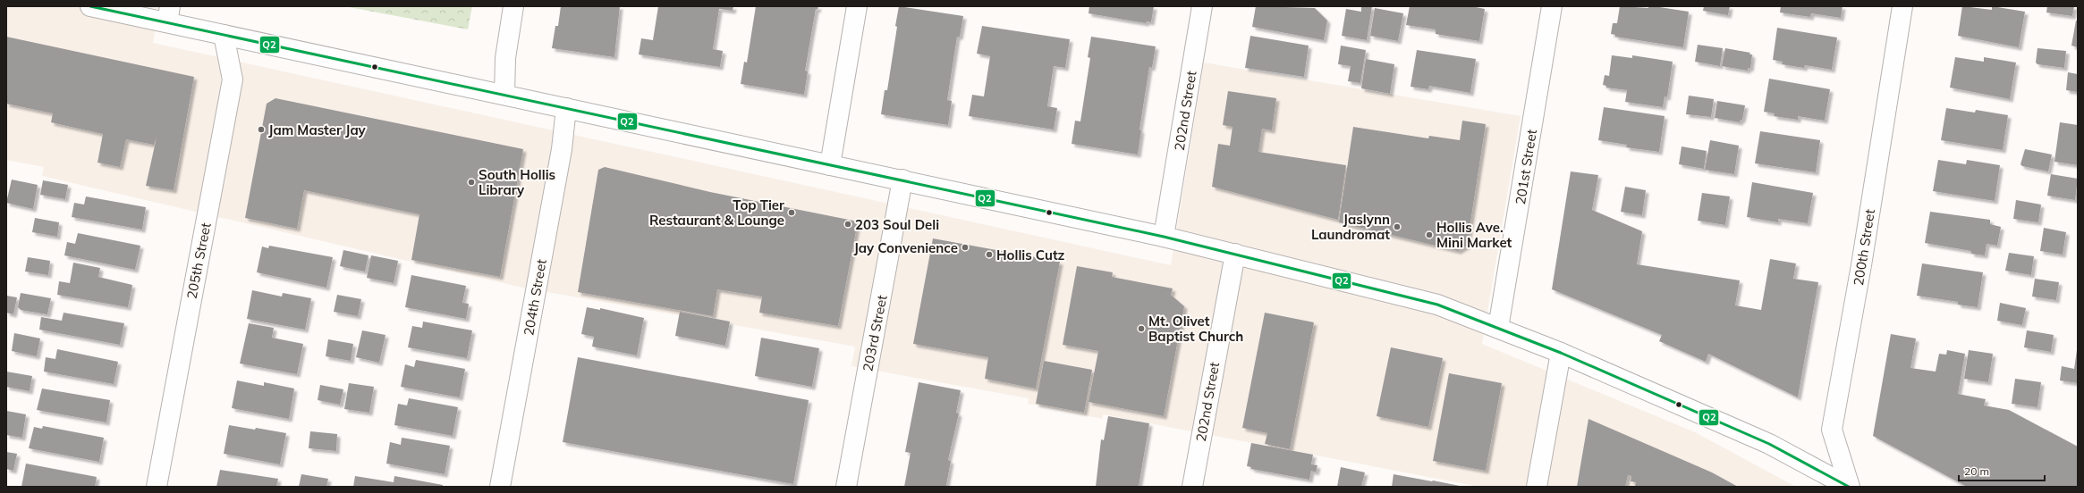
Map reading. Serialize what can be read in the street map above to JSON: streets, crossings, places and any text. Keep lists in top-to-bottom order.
{
  "streets": {
    "street": [
      "202nd Street",
      "201st Street",
      "200th Street",
      "205th Street",
      "204th Street",
      "203rd Street"
    ]
  },
  "places": [
    "Jam Master Jay",
    "South Hollis Library",
    "Top Tier Restaurant & Lounge",
    "203 Soul Deli",
    "Jaslynn Laundromat",
    "Hollis Ave. Mini Market",
    "Jay Convenience",
    "Hollis Cutz",
    "Mt. Olivet Baptist Church"
  ],
  "lines": ["transit line Q2"],
  "scale_bar": "20 m"
}
